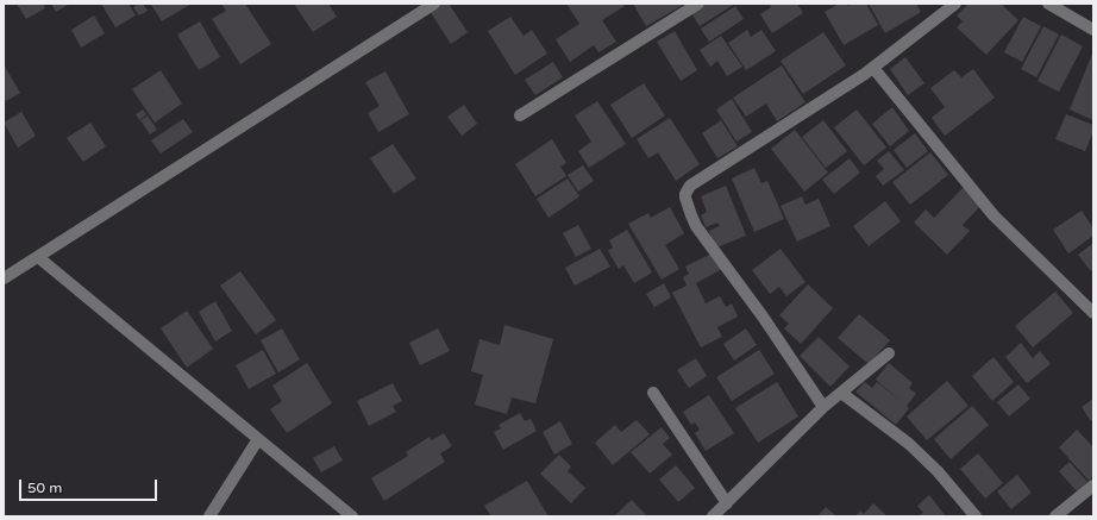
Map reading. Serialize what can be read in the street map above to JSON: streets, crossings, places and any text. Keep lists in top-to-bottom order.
{
  "scale_bar": "50 m"
}
